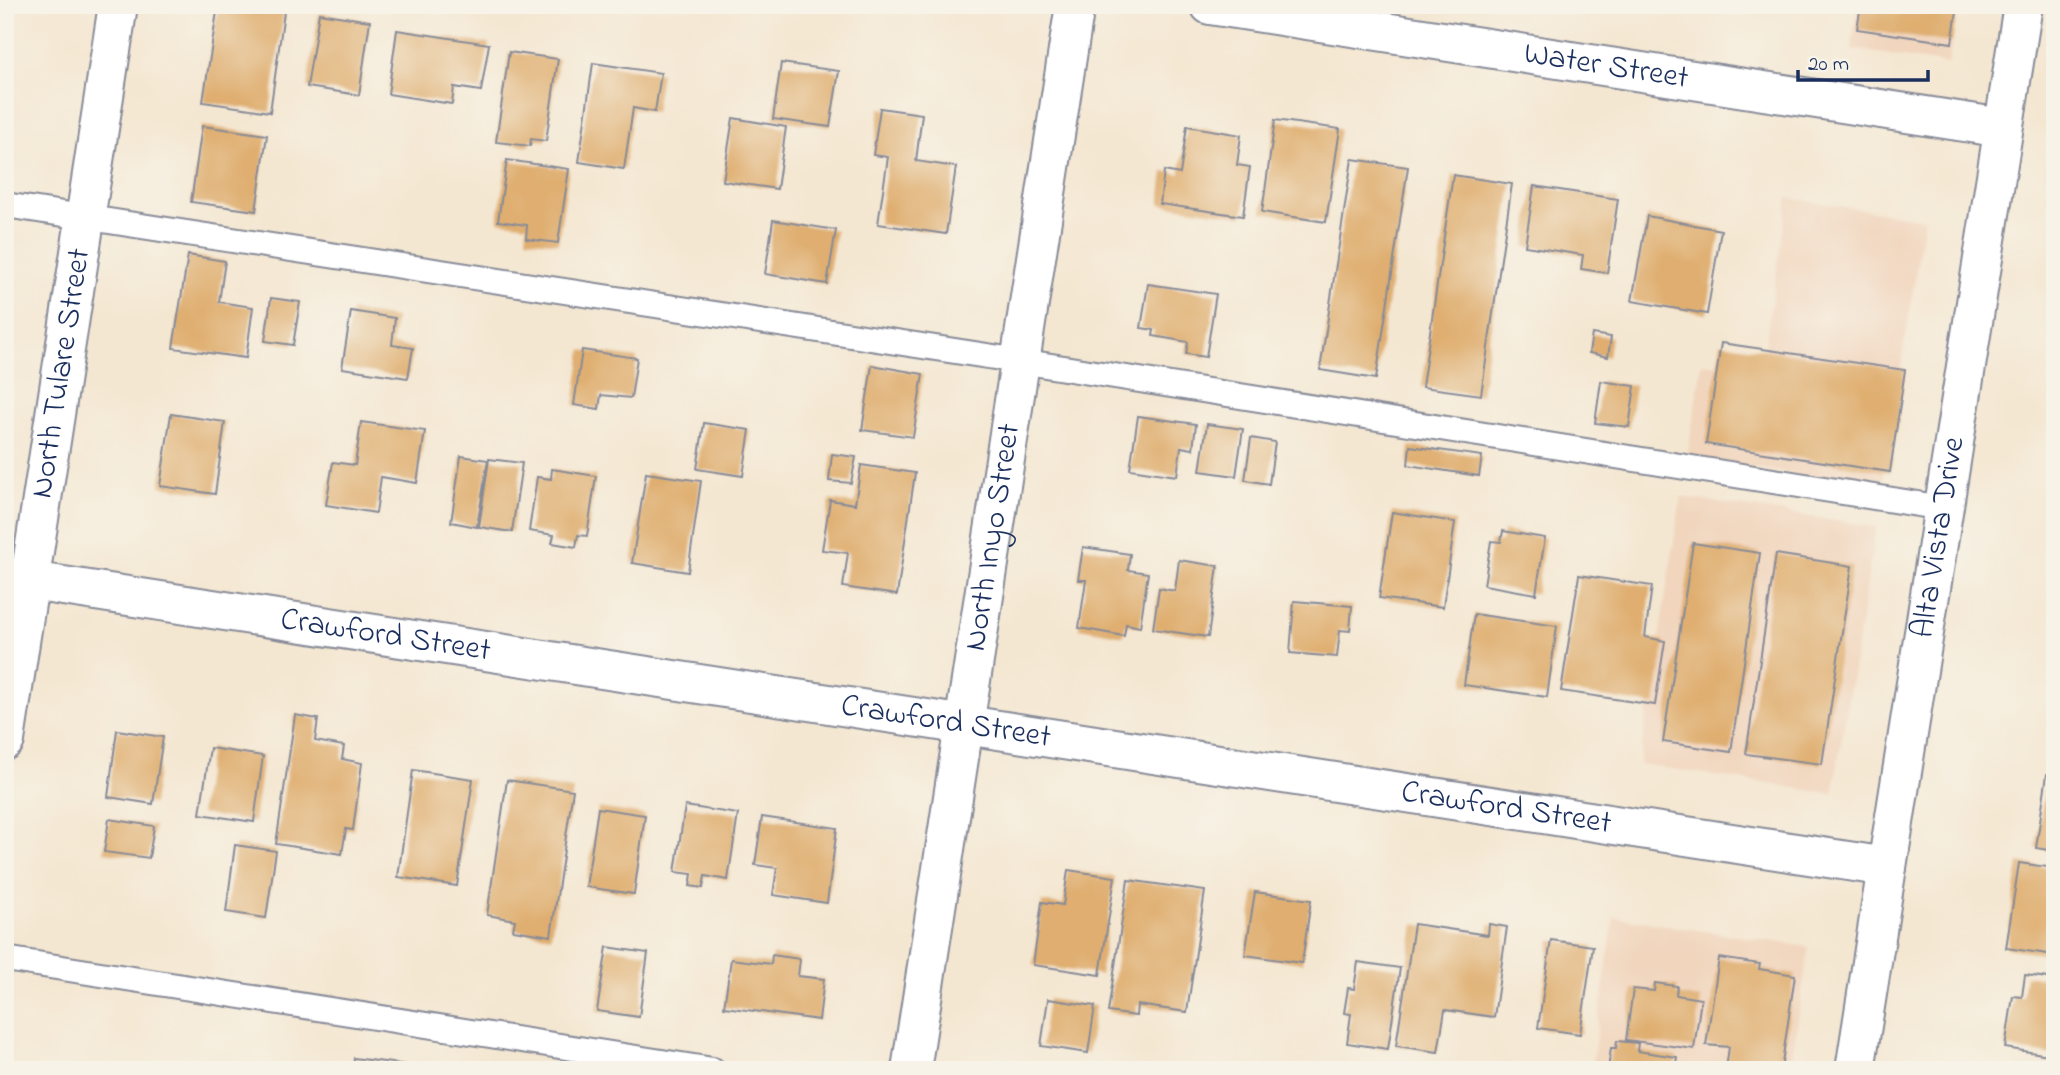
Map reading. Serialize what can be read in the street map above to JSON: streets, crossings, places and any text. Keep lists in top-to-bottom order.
{
  "streets": {
    "street": [
      "Water Street",
      "North Tulare Street",
      "North Inyo Street",
      "Alta Vista Drive",
      "Crawford Street"
    ]
  },
  "crossings": [
    ["Water Street", "Alta Vista Drive"],
    ["North Tulare Street", "Crawford Street"],
    ["North Inyo Street", "Crawford Street"],
    ["Alta Vista Drive", "Crawford Street"]
  ],
  "scale_bar": "20 m"
}
